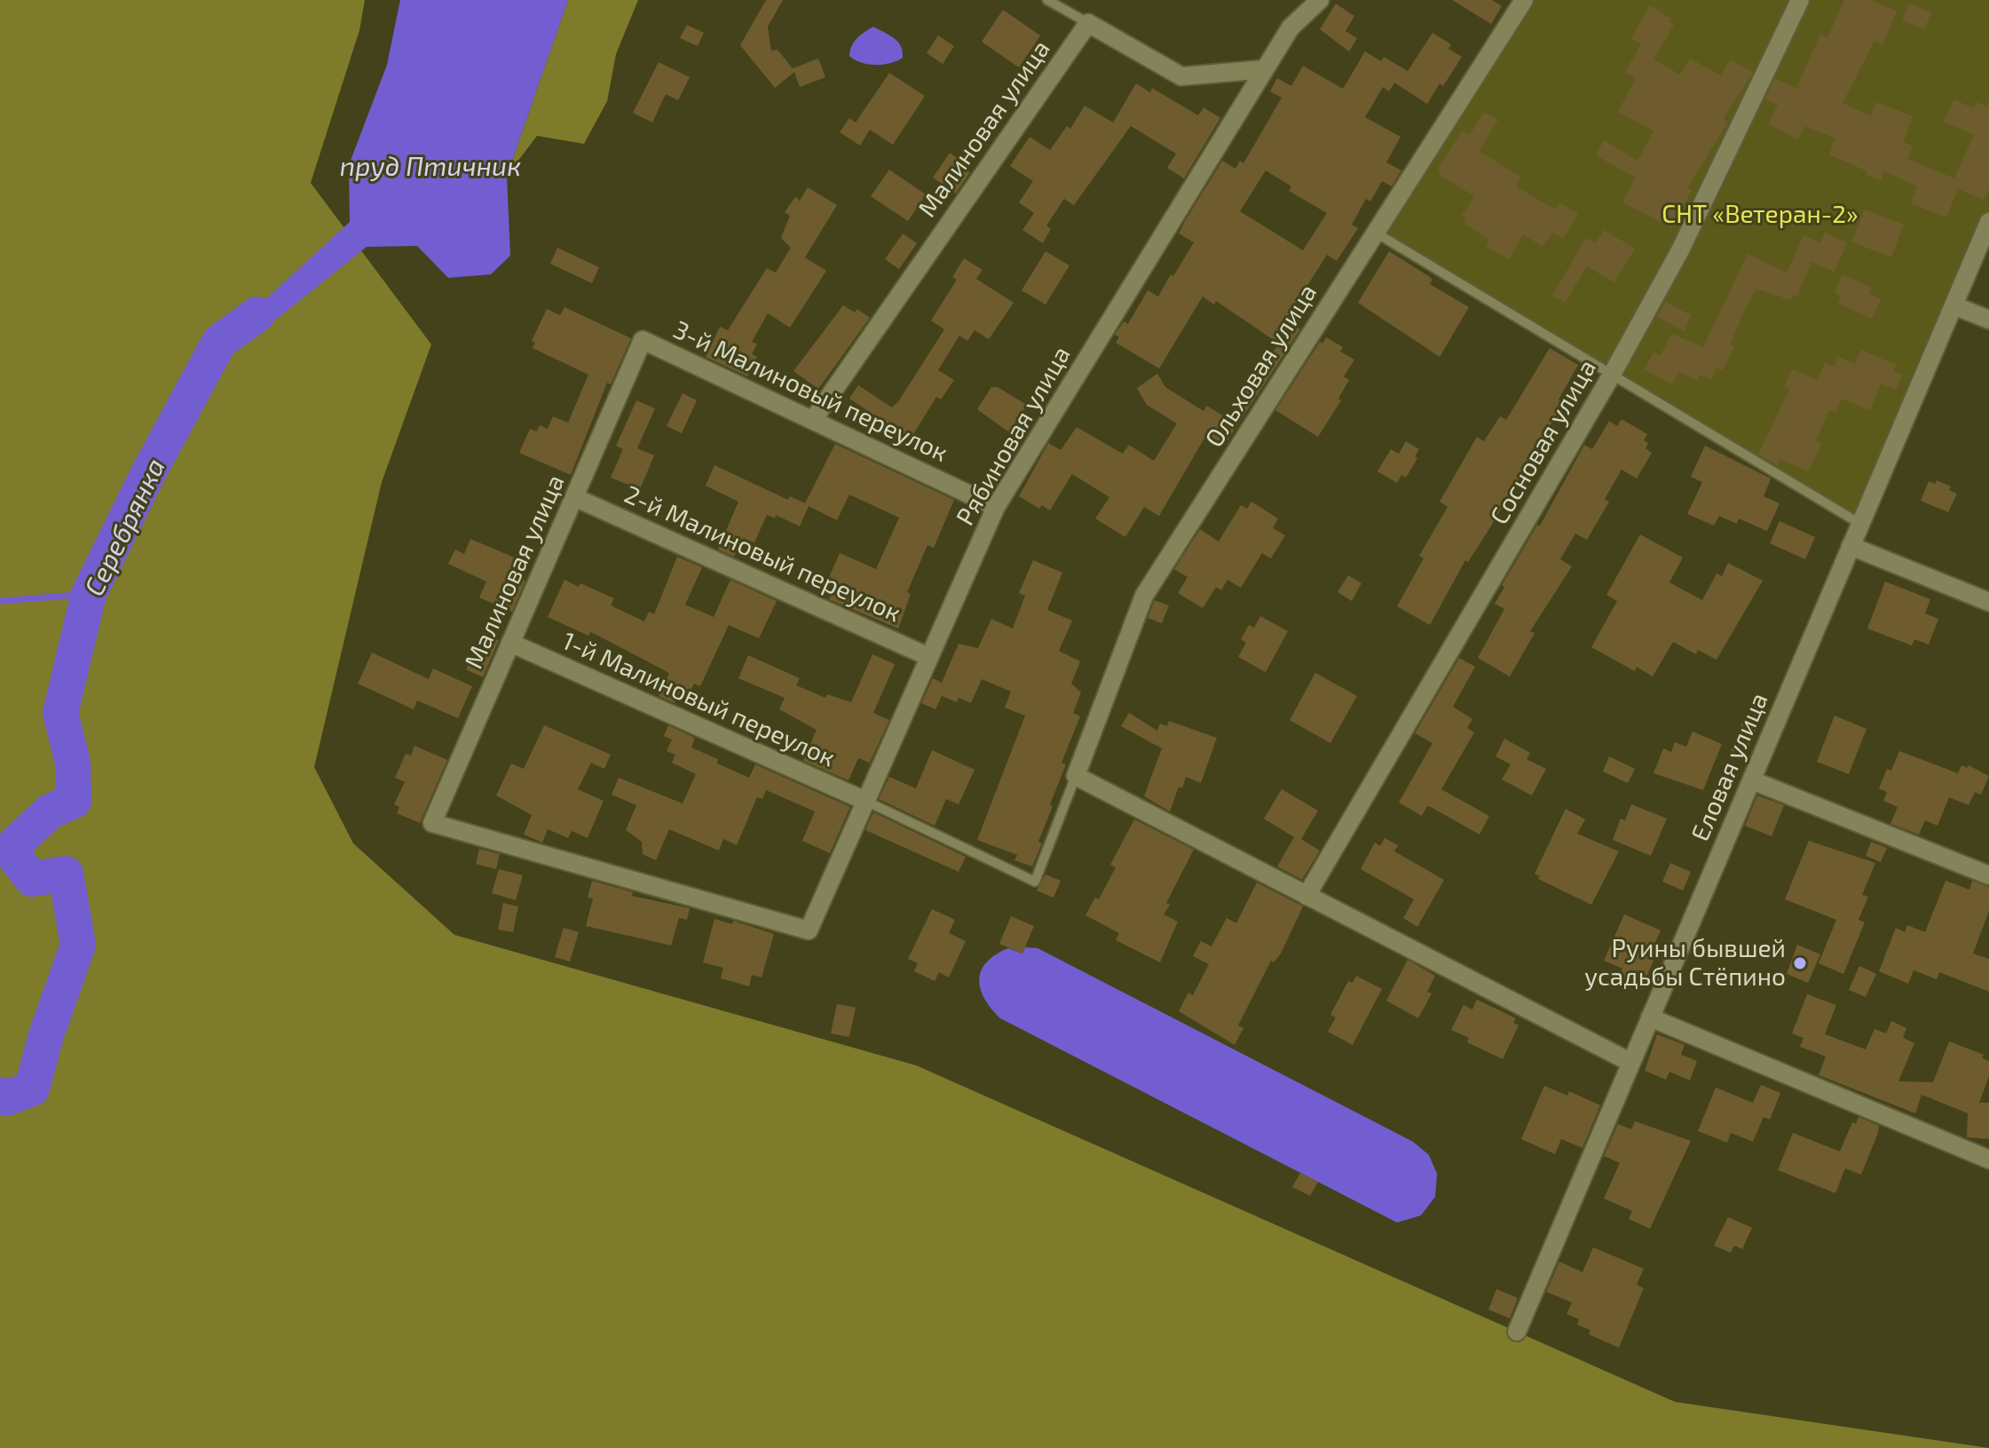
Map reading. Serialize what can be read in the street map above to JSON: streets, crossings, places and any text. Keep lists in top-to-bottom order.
{
  "streets": {
    "street": [
      "Малиновая улица",
      "Ольховая улица",
      "3-й Малиновый переулок",
      "Рябиновая улица",
      "Сосновая улица",
      "2-й Малиновый переулок",
      "1-й Малиновый переулок",
      "Еловая улица"
    ]
  },
  "crossings": [
    ["Малиновая улица", "3-й Малиновый переулок"],
    ["Малиновая улица", "Рябиновая улица"],
    ["Малиновая улица", "2-й Малиновый переулок"],
    ["Малиновая улица", "1-й Малиновый переулок"],
    ["3-й Малиновый переулок", "Рябиновая улица"],
    ["Рябиновая улица", "2-й Малиновый переулок"],
    ["Рябиновая улица", "1-й Малиновый переулок"]
  ],
  "water": ["пруд Птичник", "Серебрянка"],
  "parks": ["СНТ «Ветеран-2»"],
  "places": ["Руины бывшей усадьбы Стёпино"]
}
